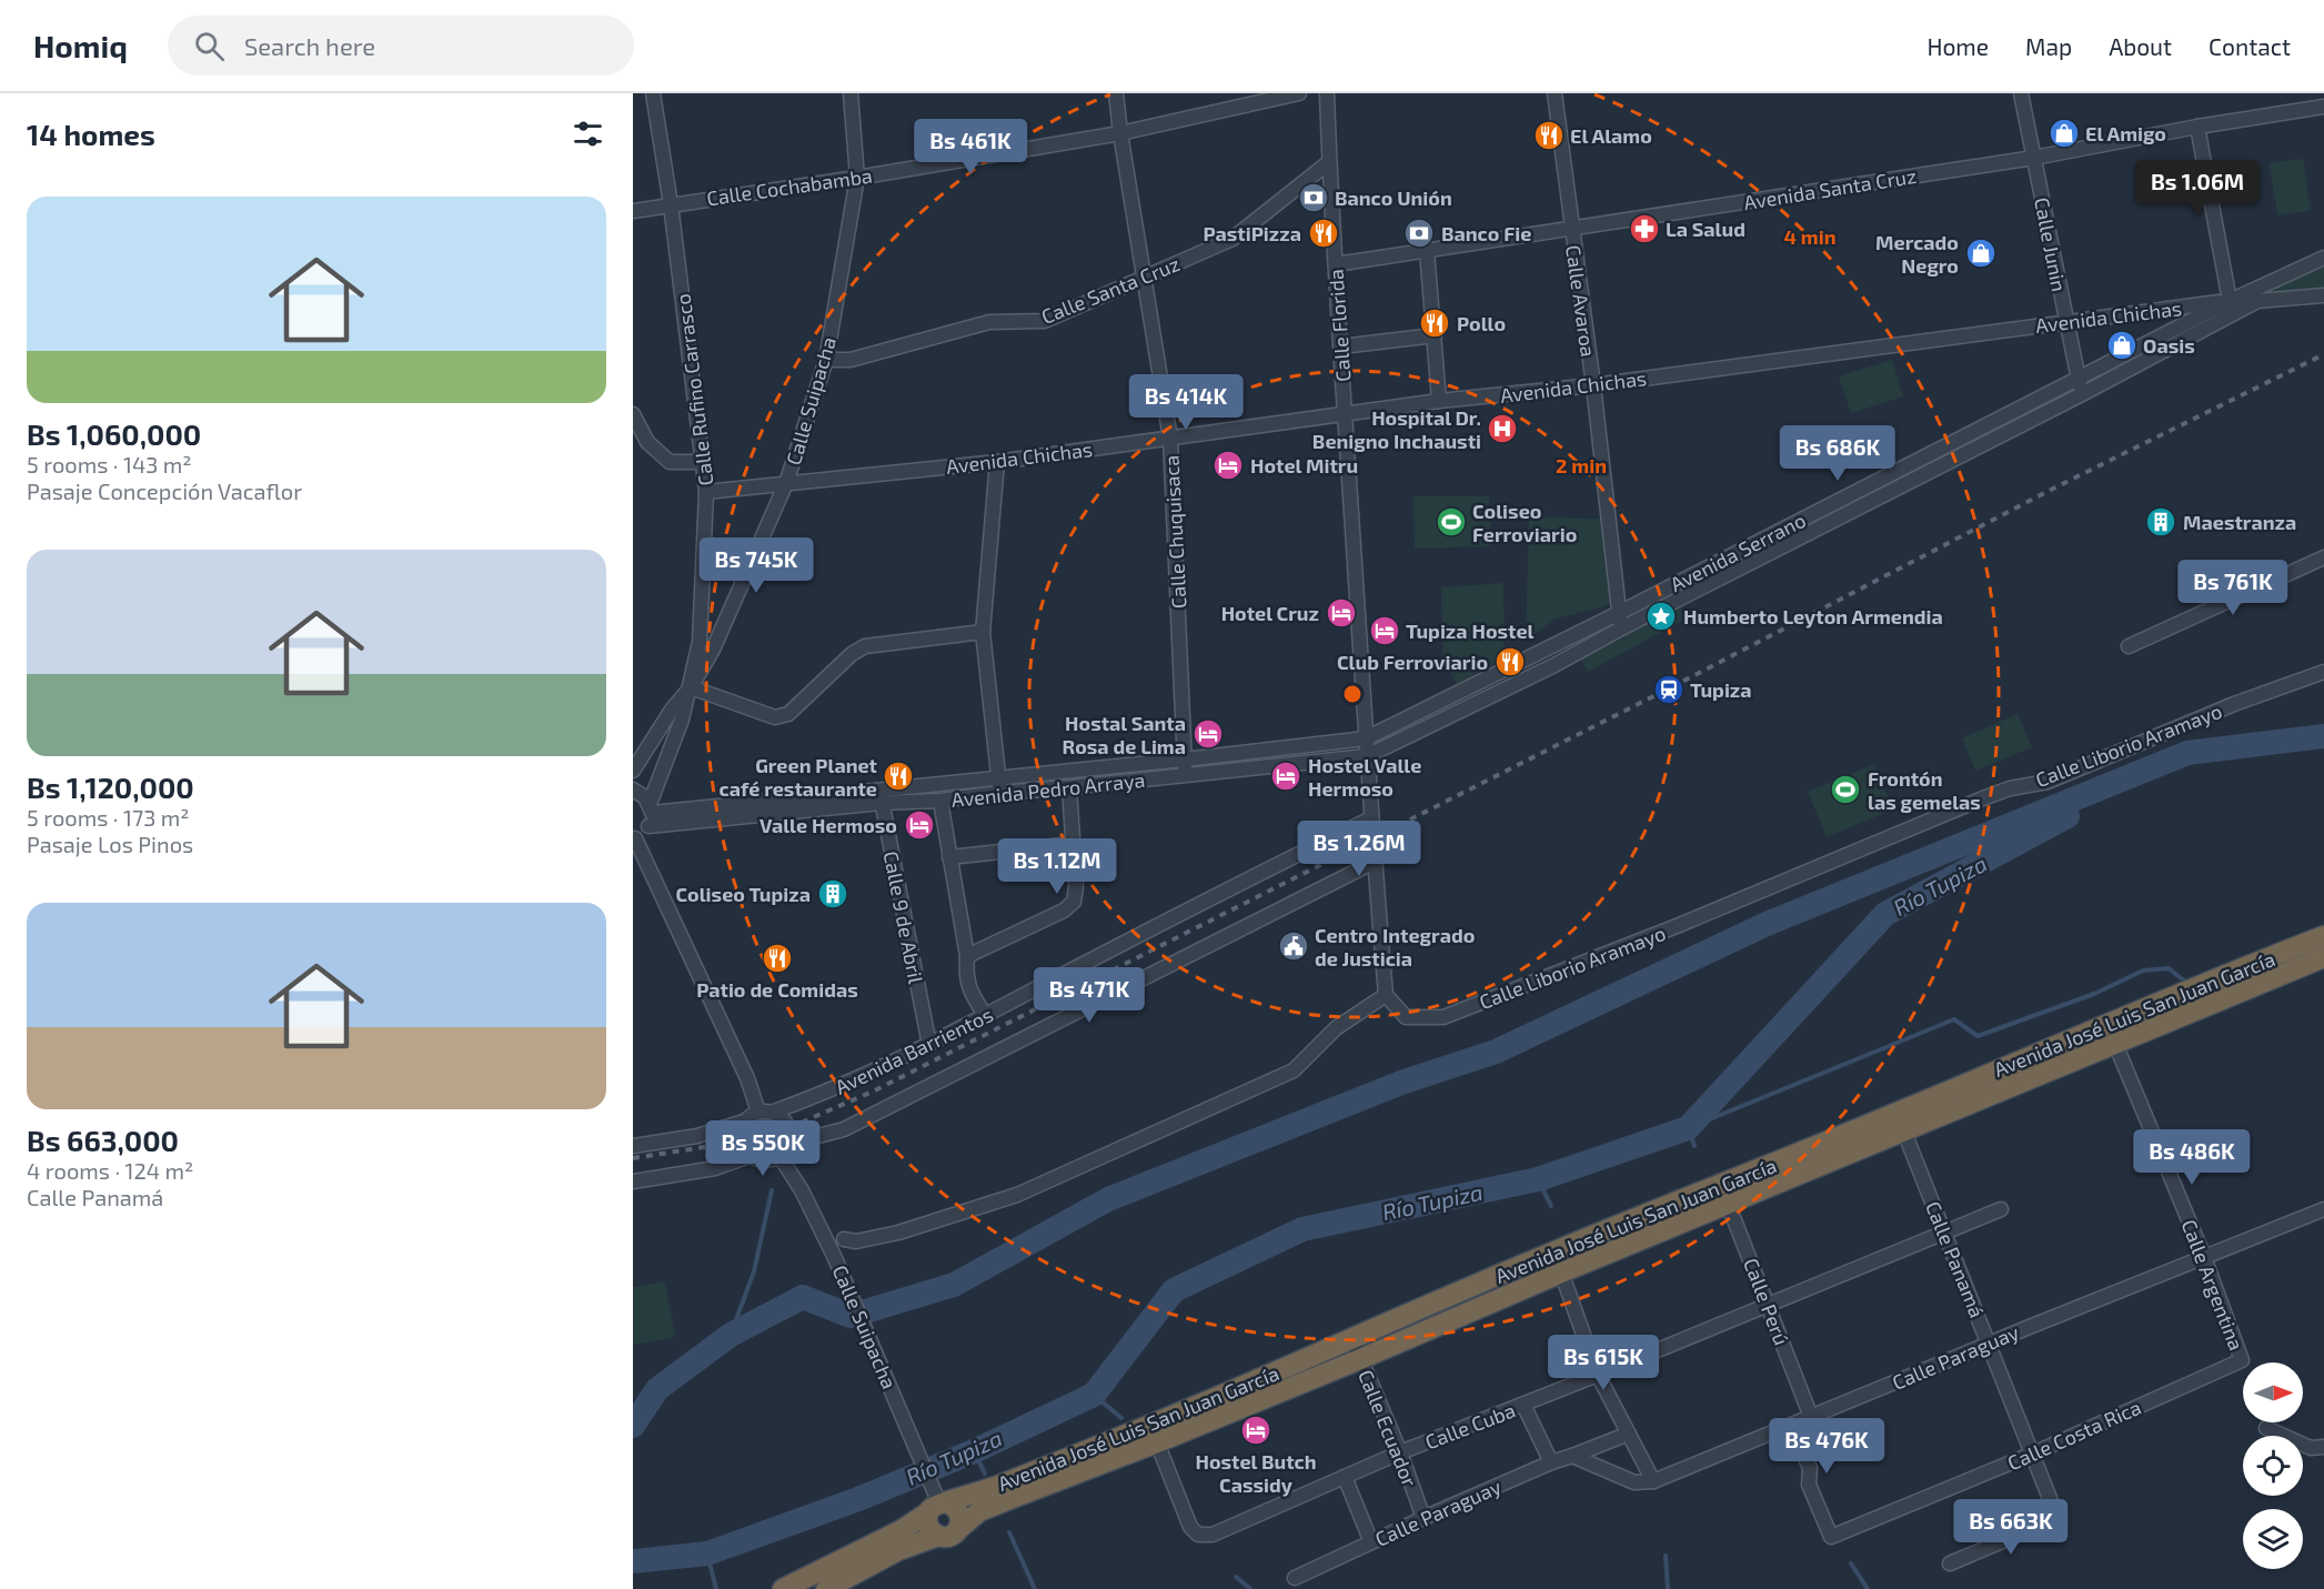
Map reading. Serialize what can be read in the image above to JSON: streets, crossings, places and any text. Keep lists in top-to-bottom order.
{
  "streets": {
    "highway": ["Avenida José Luis San Juan García"],
    "street": [
      "Calle Cochabamba",
      "Avenida Santa Cruz",
      "Calle Junin",
      "Calle Santa Cruz",
      "Calle Avaroa",
      "Avenida Chichas",
      "Calle Florida",
      "Calle Rufino Carrasco",
      "Calle Suipacha",
      "Calle Chuquisaca",
      "Avenida Serrano",
      "Calle Liborio Aramayo",
      "Avenida Pedro Arraya",
      "Calle 9 de Abril",
      "Avenida Barrientos",
      "Calle Panamá",
      "Calle Argentina",
      "Calle Perú",
      "Calle Paraguay",
      "Calle Cuba",
      "Calle Ecuador",
      "Calle Costa Rica"
    ]
  },
  "crossings": [
    ["Calle Cochabamba", "Calle Rufino Carrasco"],
    ["Calle Cochabamba", "Calle Suipacha"],
    ["Calle Cochabamba", "Calle Chuquisaca"],
    ["Avenida Santa Cruz", "Calle Junin"],
    ["Avenida Santa Cruz", "Calle Avaroa"],
    ["Avenida Santa Cruz", "Calle Florida"],
    ["Calle Junin", "Avenida Chichas"],
    ["Calle Junin", "Avenida Serrano"],
    ["Calle Santa Cruz", "Calle Florida"],
    ["Calle Santa Cruz", "Calle Suipacha"],
    ["Calle Santa Cruz", "Calle Chuquisaca"],
    ["Calle Avaroa", "Avenida Chichas"],
    ["Calle Avaroa", "Avenida Serrano"],
    ["Avenida Chichas", "Calle Florida"],
    ["Avenida Chichas", "Calle Rufino Carrasco"],
    ["Avenida Chichas", "Calle Suipacha"],
    ["Avenida Chichas", "Calle Chuquisaca"],
    ["Avenida Chichas", "Avenida Serrano"],
    ["Calle Florida", "Avenida Serrano"],
    ["Calle Florida", "Calle Liborio Aramayo"],
    ["Calle Florida", "Avenida Pedro Arraya"],
    ["Calle Florida", "Avenida Barrientos"],
    ["Calle Rufino Carrasco", "Calle Suipacha"],
    ["Calle Suipacha", "Avenida Pedro Arraya"],
    ["Calle Suipacha", "Avenida José Luis San Juan García"],
    ["Calle Suipacha", "Avenida Barrientos"],
    ["Calle Chuquisaca", "Avenida Pedro Arraya"],
    ["Avenida Serrano", "Avenida Pedro Arraya"],
    ["Avenida Pedro Arraya", "Calle 9 de Abril"],
    ["Calle 9 de Abril", "Avenida Barrientos"],
    ["Avenida José Luis San Juan García", "Calle Panamá"],
    ["Avenida José Luis San Juan García", "Calle Argentina"],
    ["Avenida José Luis San Juan García", "Calle Perú"],
    ["Avenida José Luis San Juan García", "Calle Cuba"],
    ["Avenida José Luis San Juan García", "Calle Ecuador"],
    ["Calle Panamá", "Calle Paraguay"],
    ["Calle Panamá", "Calle Cuba"],
    ["Calle Panamá", "Calle Costa Rica"],
    ["Calle Argentina", "Calle Paraguay"],
    ["Calle Argentina", "Calle Costa Rica"],
    ["Calle Perú", "Calle Paraguay"],
    ["Calle Perú", "Calle Cuba"],
    ["Calle Paraguay", "Calle Ecuador"],
    ["Calle Paraguay", "Calle Costa Rica"],
    ["Calle Cuba", "Calle Ecuador"]
  ],
  "water": ["Río Tupiza"],
  "places": {
    "shop": ["El Amigo", "Mercado Negro", "Oasis"],
    "restaurant": [
      "El Alamo",
      "PastiPizza",
      "Pollo",
      "Club Ferroviario",
      "Green Planet café restaurante",
      "Patio de Comidas"
    ],
    "bank": ["Banco Unión", "Banco Fie"],
    "pharmacy": ["La Salud"],
    "hospital": ["Hospital Dr. Benigno Inchausti"],
    "hotel": [
      "Hotel Mitru",
      "Hotel Cruz",
      "Tupiza Hostel",
      "Hostal Santa Rosa de Lima",
      "Hostel Valle Hermoso",
      "Valle Hermoso",
      "Hostel Butch Cassidy"
    ],
    "sports": ["Coliseo Ferroviario", "Frontón las gemelas"],
    "building": ["Maestranza", "Coliseo Tupiza"],
    "place": ["Humberto Leyton Armendia"],
    "station": ["Tupiza"],
    "public building": ["Centro Integrado de Justicia"]
  },
  "north": "right",
  "page": {
    "header": "Homiq",
    "search": "Search here",
    "nav": [
      "Home",
      "Map",
      "About",
      "Contact"
    ],
    "heading": "14 homes",
    "price": [
      "Bs 461K",
      "Bs 1.06M",
      "Bs 414K",
      "Bs 686K",
      "Bs 745K",
      "Bs 761K",
      "Bs 1.26M",
      "Bs 1.12M",
      "Bs 471K",
      "Bs 550K",
      "Bs 486K",
      "Bs 615K",
      "Bs 476K",
      "Bs 663K"
    ],
    "list": [
      {
        "name": "Bs 1,060,000",
        "note": "5 rooms · 143 m² · Pasaje Concepción Vacaflor"
      },
      {
        "name": "Bs 1,120,000",
        "note": "5 rooms · 173 m² · Pasaje Los Pinos"
      },
      {
        "name": "Bs 663,000",
        "note": "4 rooms · 124 m² · Calle Panamá"
      }
    ]
  },
  "rings": ["4 min", "2 min"]
}
